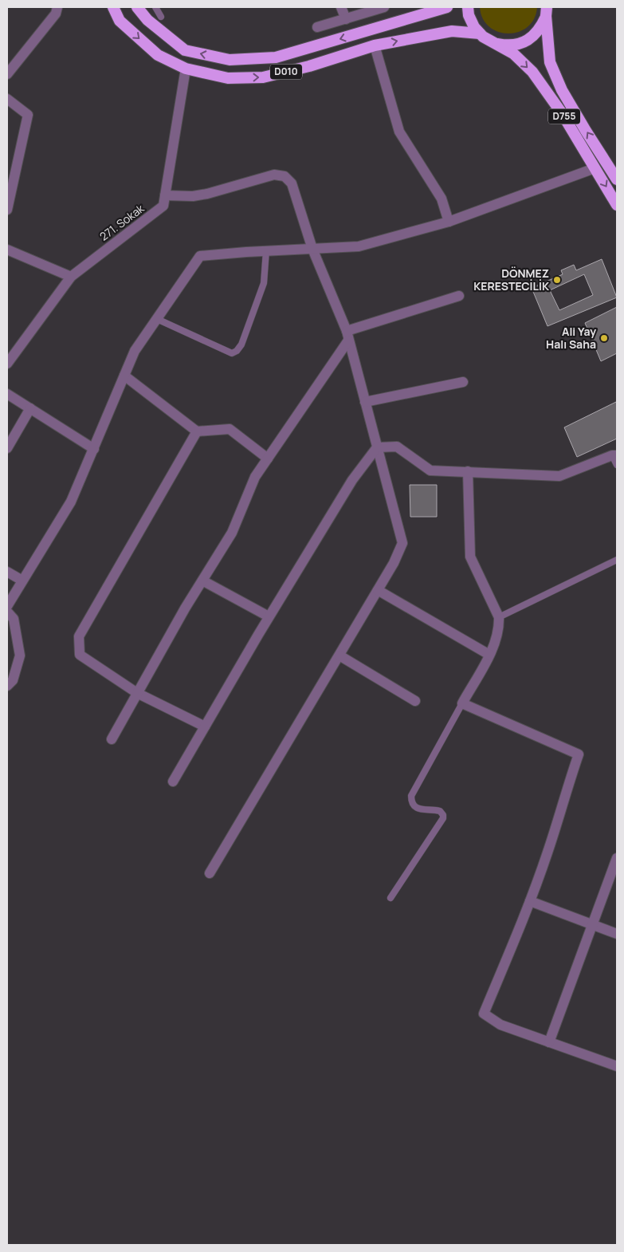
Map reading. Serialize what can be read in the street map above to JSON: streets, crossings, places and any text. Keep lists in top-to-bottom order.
{
  "streets": {
    "highway": ["D010", "D755"],
    "street": ["271. Sokak"]
  },
  "crossings": [
    ["D010", "D755"],
    ["D010", "271. Sokak"]
  ],
  "places": ["DÖNMEZ KERESTECİLİK", "Ali Yay Halı Saha"]
}
